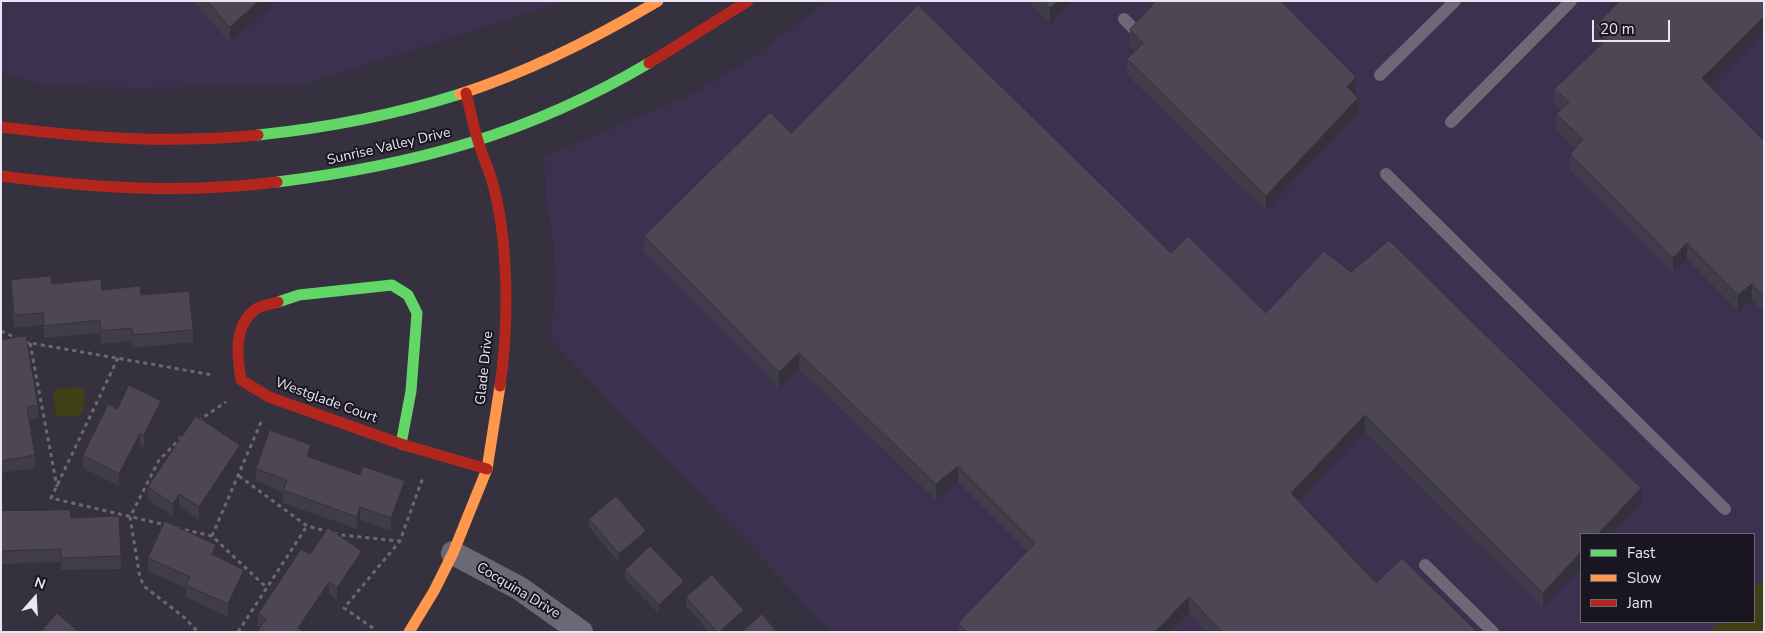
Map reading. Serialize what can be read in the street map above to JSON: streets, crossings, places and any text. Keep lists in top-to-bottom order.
{
  "streets": {
    "main road": ["Sunrise Valley Drive", "Glade Drive", "Westglade Court"],
    "street": ["Cocquina Drive"]
  },
  "crossings": [
    ["Sunrise Valley Drive", "Glade Drive"],
    ["Glade Drive", "Westglade Court"],
    ["Glade Drive", "Cocquina Drive"]
  ],
  "legend": ["Fast", "Slow", "Jam"],
  "scale_bar": "20 m",
  "north": "top"
}
